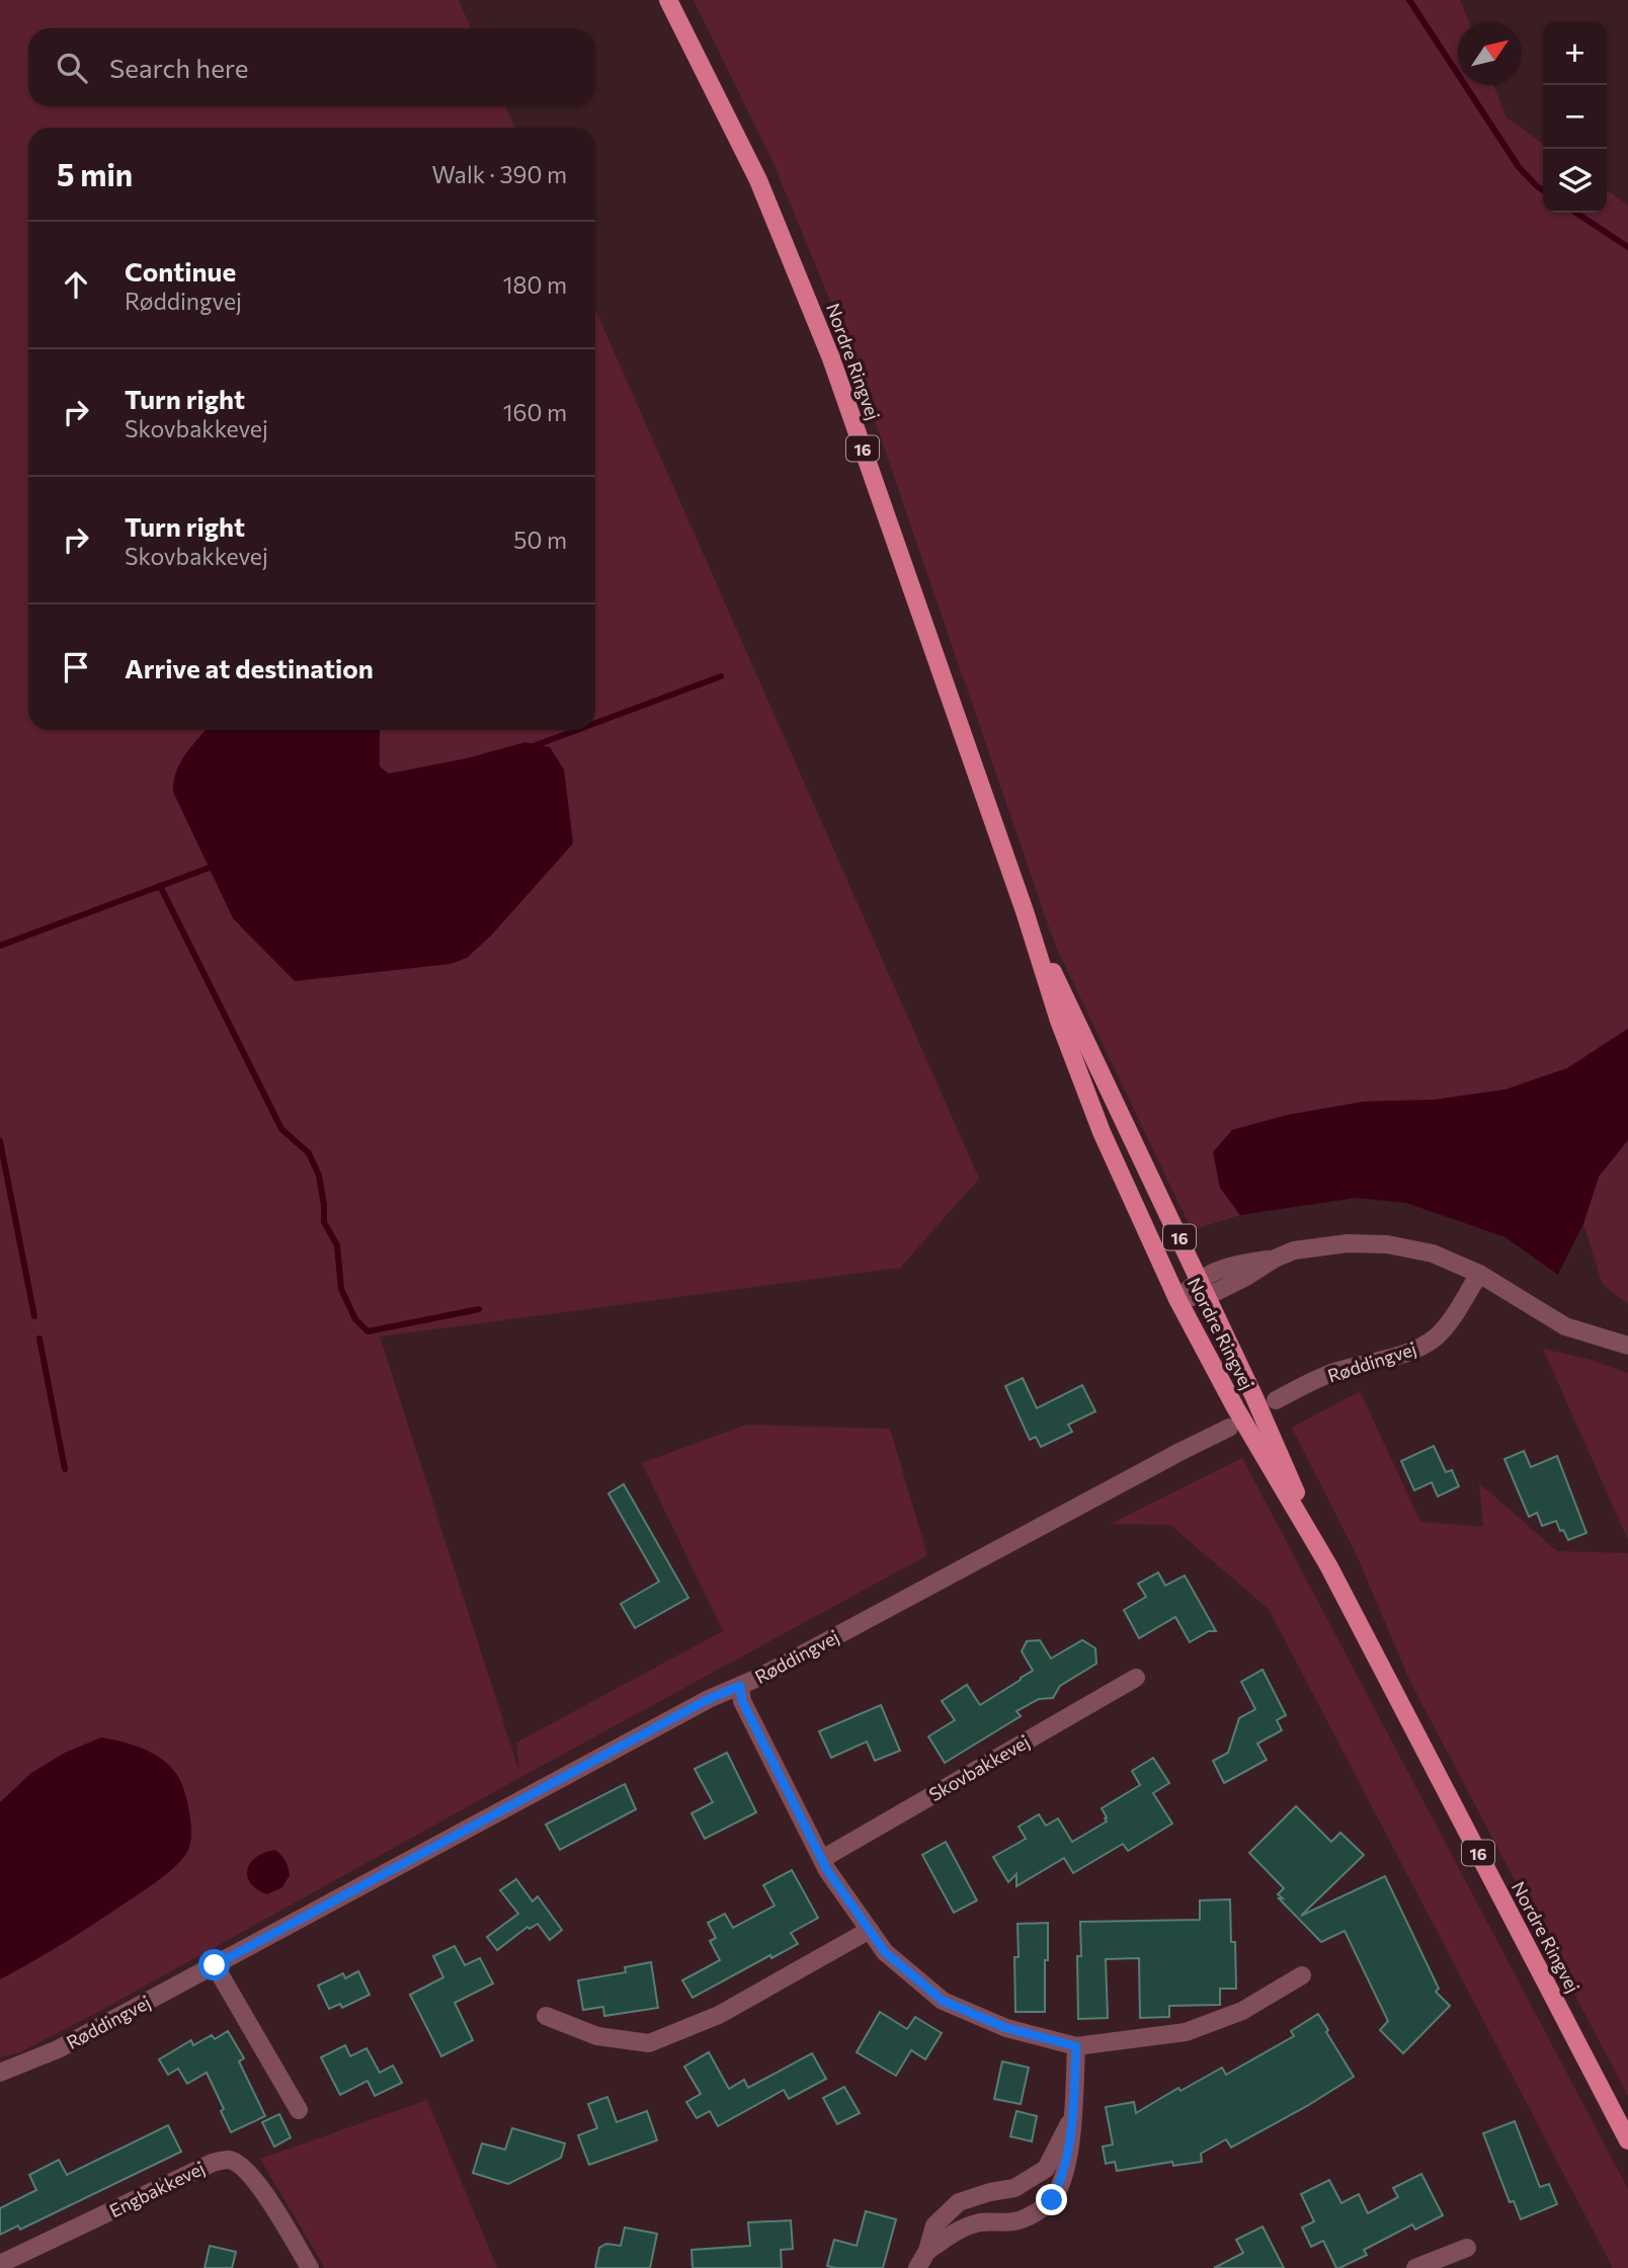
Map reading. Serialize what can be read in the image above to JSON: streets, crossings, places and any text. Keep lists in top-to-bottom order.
{
  "streets": {
    "main road": ["Nordre Ringvej", "16"],
    "street": ["Røddingvej", "Skovbakkevej", "Engbakkevej"]
  },
  "north": "top right",
  "page": {
    "map_buttons": ["+", "−"],
    "search": "Search here",
    "heading": ["5 min", "Walk · 390 m"],
    "list": [
      ["Continue", "Røddingvej", "180 m"],
      ["Turn right", "Skovbakkevej", "160 m"],
      ["Turn right", "Skovbakkevej", "50 m"],
      "Arrive at destination"
    ]
  }
}
